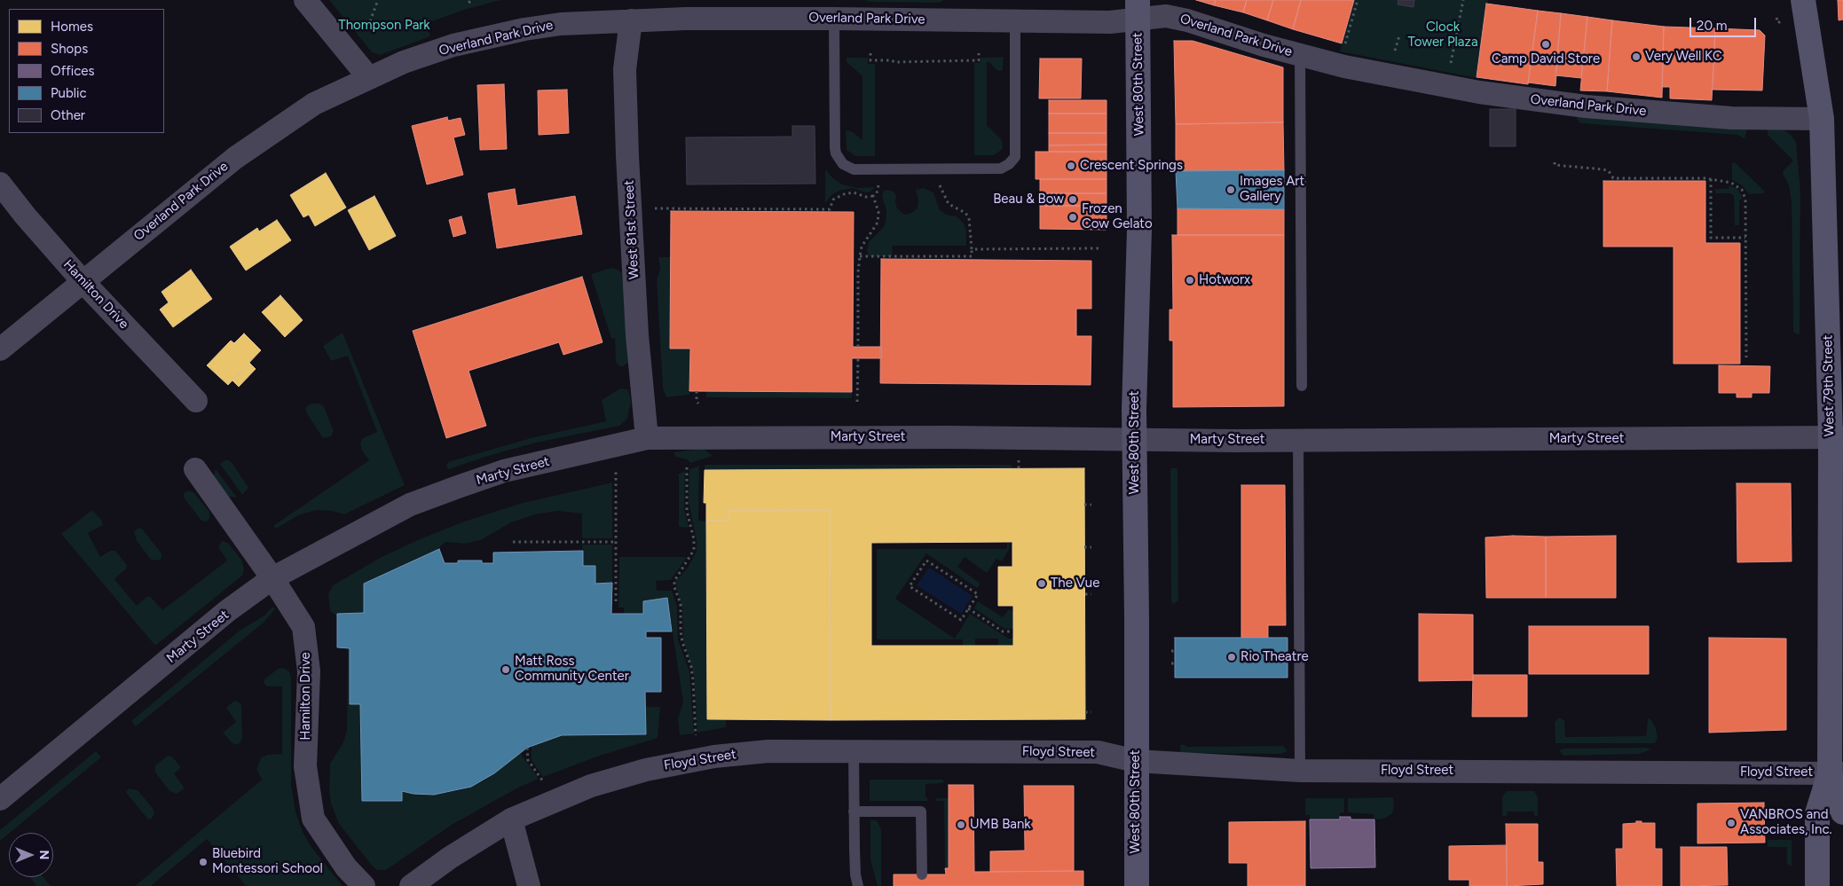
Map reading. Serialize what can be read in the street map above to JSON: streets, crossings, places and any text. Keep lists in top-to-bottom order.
{
  "streets": {
    "main road": ["West 80th Street", "West 79th Street"],
    "street": [
      "Overland Park Drive",
      "West 81st Street",
      "Hamilton Drive",
      "Marty Street",
      "Floyd Street"
    ]
  },
  "crossings": [
    ["Overland Park Drive", "West 80th Street"],
    ["Overland Park Drive", "West 81st Street"],
    ["Overland Park Drive", "Hamilton Drive"],
    ["Overland Park Drive", "West 79th Street"],
    ["West 80th Street", "Marty Street"],
    ["West 80th Street", "Floyd Street"],
    ["West 81st Street", "Marty Street"],
    ["Hamilton Drive", "Marty Street"],
    ["West 79th Street", "Marty Street"],
    ["West 79th Street", "Floyd Street"]
  ],
  "parks": ["Thompson Park", "Clock Tower Plaza"],
  "places": [
    "Camp David Store",
    "Very Well KC",
    "Crescent Springs",
    "Images Art Gallery",
    "Beau & Bow",
    "Frozen Cow Gelato",
    "Hotworx",
    "The Vue",
    "Rio Theatre",
    "Matt Ross Community Center",
    "VANBROS and Associates, Inc.",
    "UMB Bank",
    "Bluebird Montessori School"
  ],
  "legend": [
    "Homes",
    "Shops",
    "Offices",
    "Public",
    "Other"
  ],
  "scale_bar": "20 m",
  "north": "right"
}
